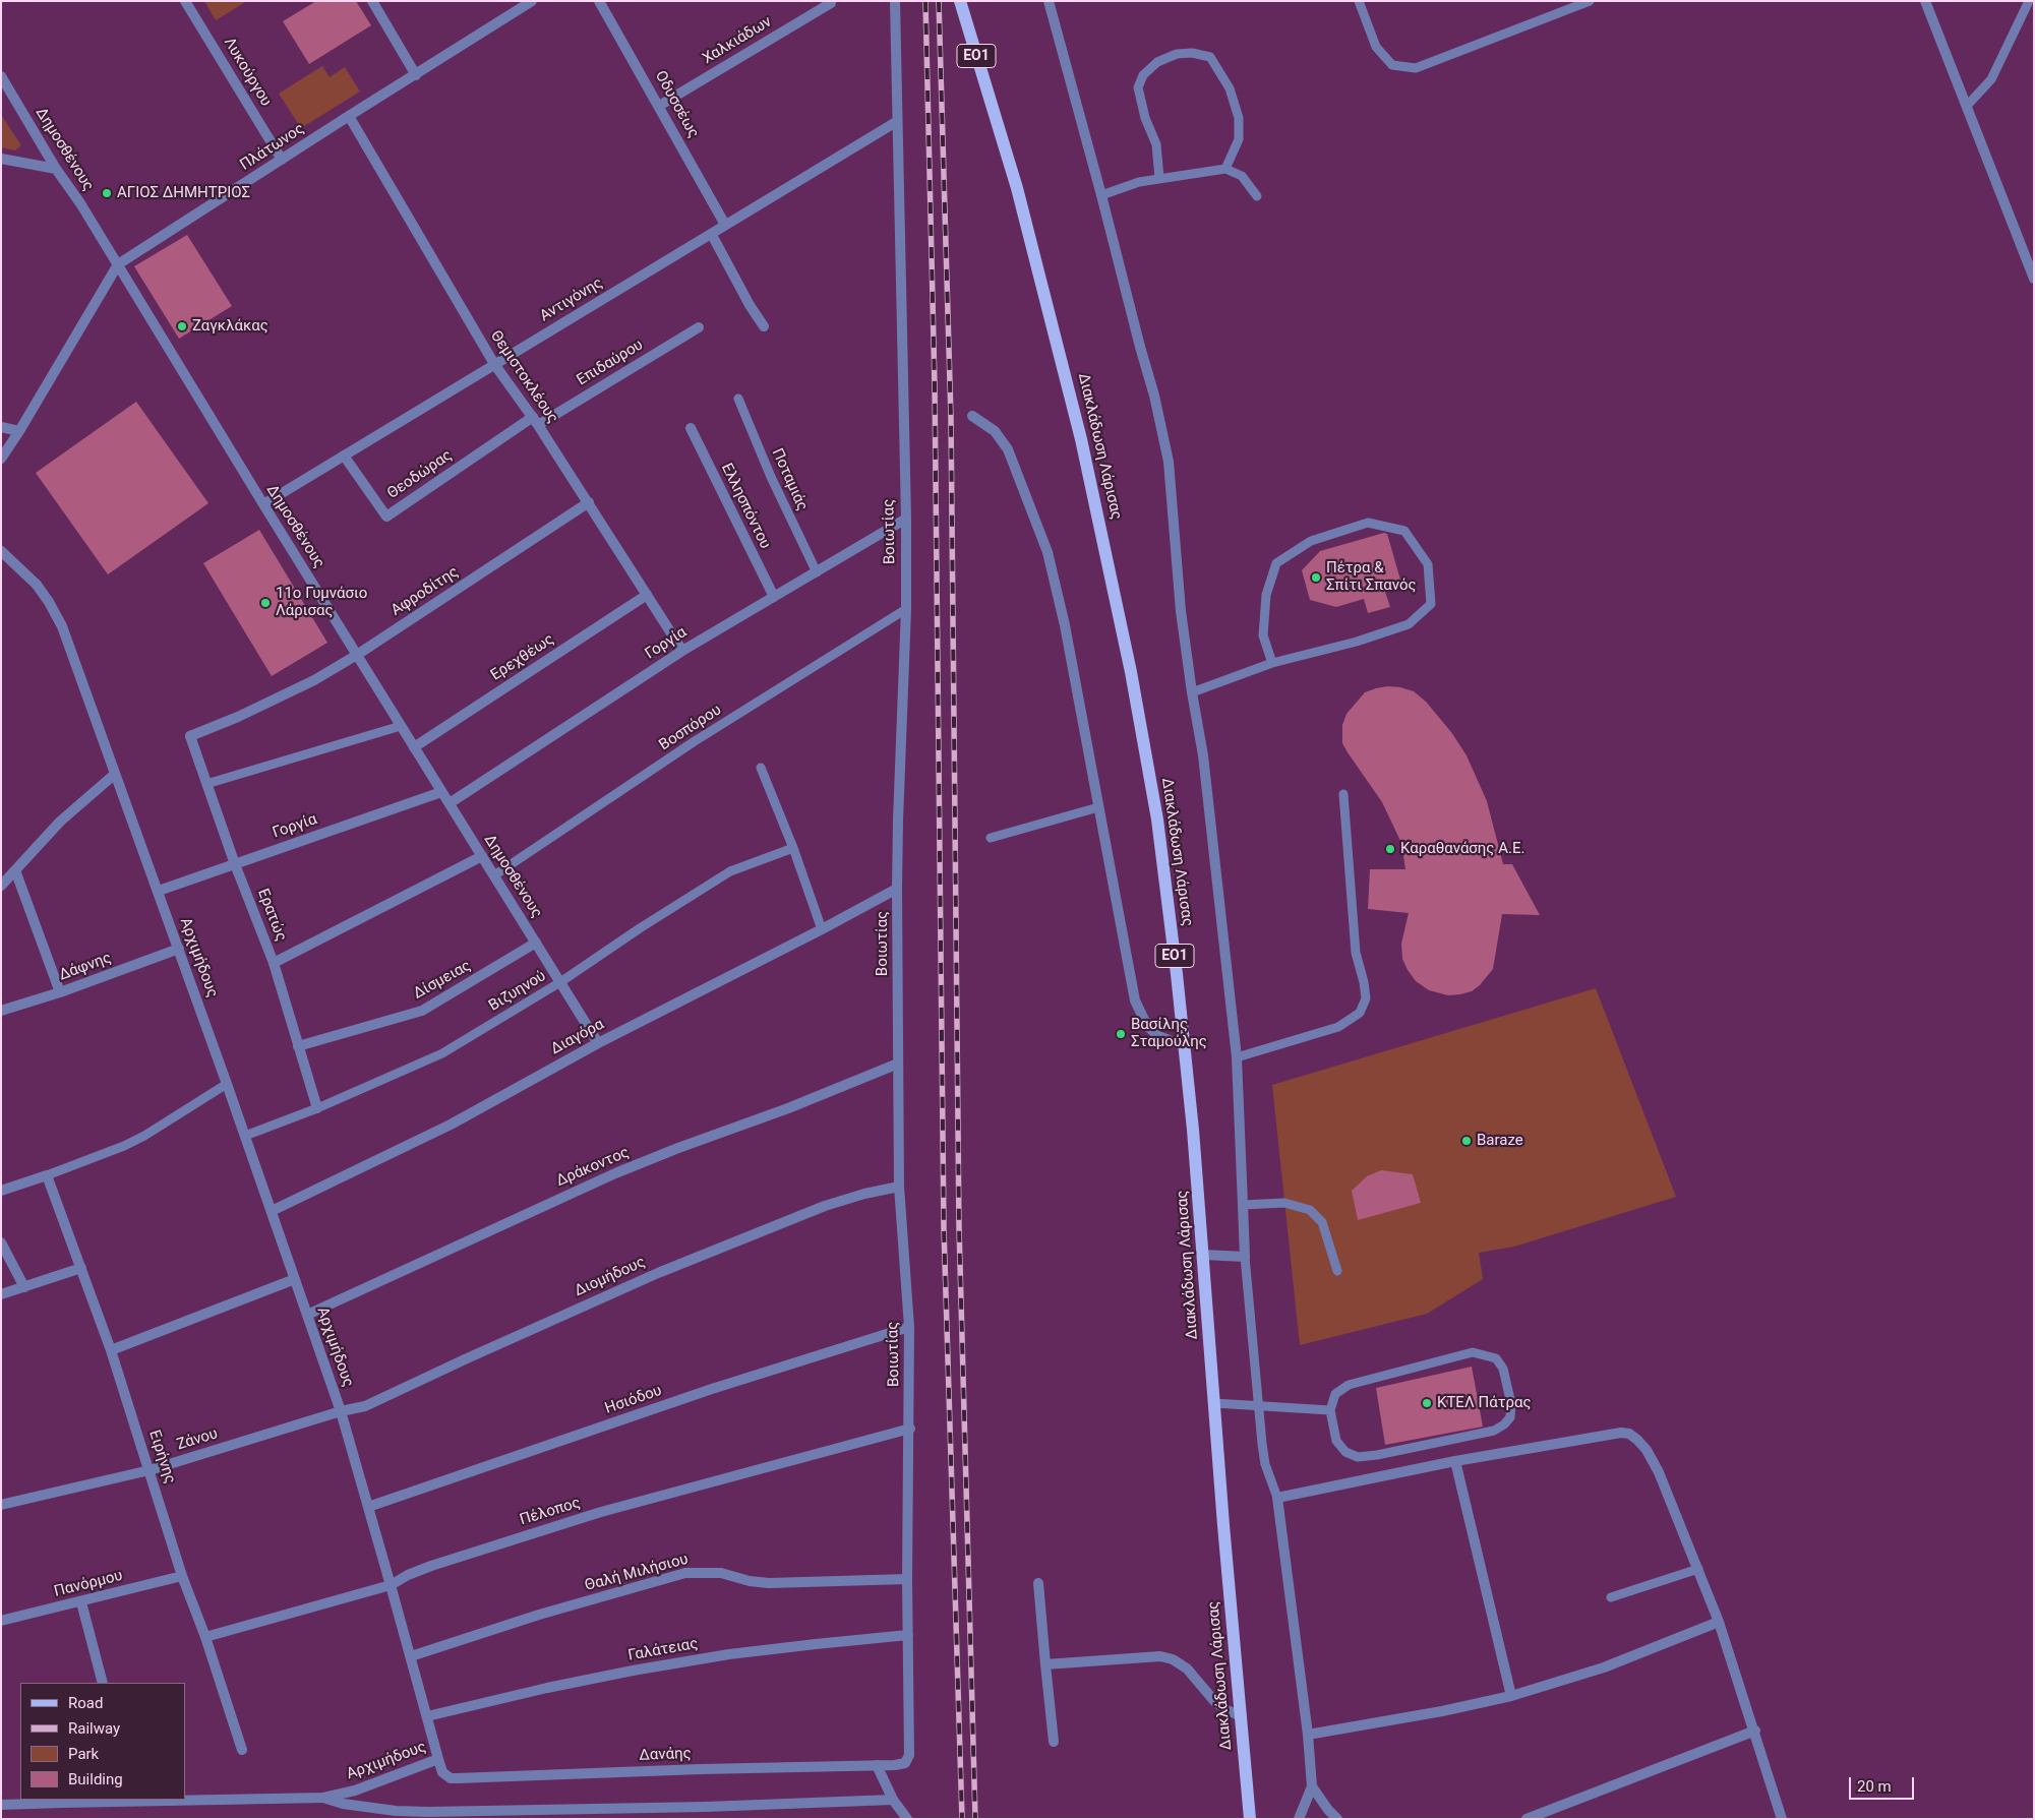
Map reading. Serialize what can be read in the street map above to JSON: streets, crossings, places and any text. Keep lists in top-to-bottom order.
{
  "streets": {
    "main road": ["ΕΟ1", "Διακλάδωση Λάρισας"],
    "street": [
      "Χαλκιάδων",
      "Λυκούργου",
      "Οδυσσέως",
      "Πλάτωνος",
      "Δημοσθένους",
      "Αντιγόνης",
      "Επιδαύρου",
      "Θεμιστοκλέους",
      "Θεοδώρας",
      "Ελλησπόντου",
      "Βοιωτίας",
      "Αφροδίτης",
      "Γοργία",
      "Ερεχθέως",
      "Ερατώς",
      "Αρχιμήδους",
      "Δάφνης",
      "Δίσμειας",
      "Διαγόρα",
      "Δράκοντος",
      "Διομήδους",
      "Ησιόδου",
      "Ζάνου",
      "Ειρήνης",
      "Πέλοπος",
      "Θαλή Μιλήσιου",
      "Πανόρμου",
      "Γαλάτειας",
      "Δανάης"
    ],
    "lane": ["Ποταμιάς", "Βοσπόρου", "Βιζυηνού"]
  },
  "crossings": [
    ["Χαλκιάδων", "Οδυσσέως"],
    ["Λυκούργου", "Πλάτωνος"],
    ["Οδυσσέως", "Αντιγόνης"],
    ["Πλάτωνος", "Δημοσθένους"],
    ["Πλάτωνος", "Θεμιστοκλέους"],
    ["Δημοσθένους", "Αντιγόνης"],
    ["Δημοσθένους", "Αφροδίτης"],
    ["Δημοσθένους", "Γοργία"],
    ["Δημοσθένους", "Ερεχθέως"],
    ["Δημοσθένους", "Βοσπόρου"],
    ["Δημοσθένους", "Δίσμειας"],
    ["Δημοσθένους", "Βιζυηνού"],
    ["Δημοσθένους", "Διαγόρα"],
    ["Αντιγόνης", "Θεμιστοκλέους"],
    ["Αντιγόνης", "Θεοδώρας"],
    ["Αντιγόνης", "Βοιωτίας"],
    ["Επιδαύρου", "Θεμιστοκλέους"],
    ["Επιδαύρου", "Θεοδώρας"],
    ["Θεμιστοκλέους", "Θεοδώρας"],
    ["Θεμιστοκλέους", "Αφροδίτης"],
    ["Θεμιστοκλέους", "Γοργία"],
    ["Θεμιστοκλέους", "Ερεχθέως"],
    ["Ποταμιάς", "Γοργία"],
    ["Ελλησπόντου", "Γοργία"],
    ["Βοιωτίας", "Γοργία"],
    ["Βοιωτίας", "Βοσπόρου"],
    ["Βοιωτίας", "Διαγόρα"],
    ["Βοιωτίας", "Δράκοντος"],
    ["Βοιωτίας", "Διομήδους"],
    ["Βοιωτίας", "Ησιόδου"],
    ["Βοιωτίας", "Πέλοπος"],
    ["Βοιωτίας", "Θαλή Μιλήσιου"],
    ["Βοιωτίας", "Γαλάτειας"],
    ["Βοιωτίας", "Δανάης"],
    ["Αφροδίτης", "Ερατώς"],
    ["Γοργία", "Ερατώς"],
    ["Γοργία", "Αρχιμήδους"],
    ["Ερατώς", "Δίσμειας"],
    ["Ερατώς", "Βιζυηνού"],
    ["Αρχιμήδους", "Δάφνης"],
    ["Αρχιμήδους", "Βιζυηνού"],
    ["Αρχιμήδους", "Διαγόρα"],
    ["Αρχιμήδους", "Δράκοντος"],
    ["Αρχιμήδους", "Διομήδους"],
    ["Αρχιμήδους", "Ησιόδου"],
    ["Αρχιμήδους", "Ζάνου"],
    ["Αρχιμήδους", "Πέλοπος"],
    ["Αρχιμήδους", "Θαλή Μιλήσιου"],
    ["Αρχιμήδους", "Γαλάτειας"],
    ["Αρχιμήδους", "Δανάης"],
    ["Διομήδους", "Ζάνου"],
    ["Ζάνου", "Ειρήνης"],
    ["Ειρήνης", "Πέλοπος"],
    ["Ειρήνης", "Πανόρμου"]
  ],
  "places": [
    "ΑΓΙΟΣ ΔΗΜΗΤΡΙΟΣ",
    "Ζαγκλάκας",
    "Πέτρα & Σπίτι Σπανός",
    "11ο Γυμνάσιο Λάρισας",
    "Καραθανάσης Α.Ε.",
    "Βασίλης Σταμούλης",
    "Baraze",
    "ΚΤΕΛ Πάτρας"
  ],
  "legend": [
    "Road",
    "Railway",
    "Park",
    "Building"
  ],
  "scale_bar": "20 m"
}
